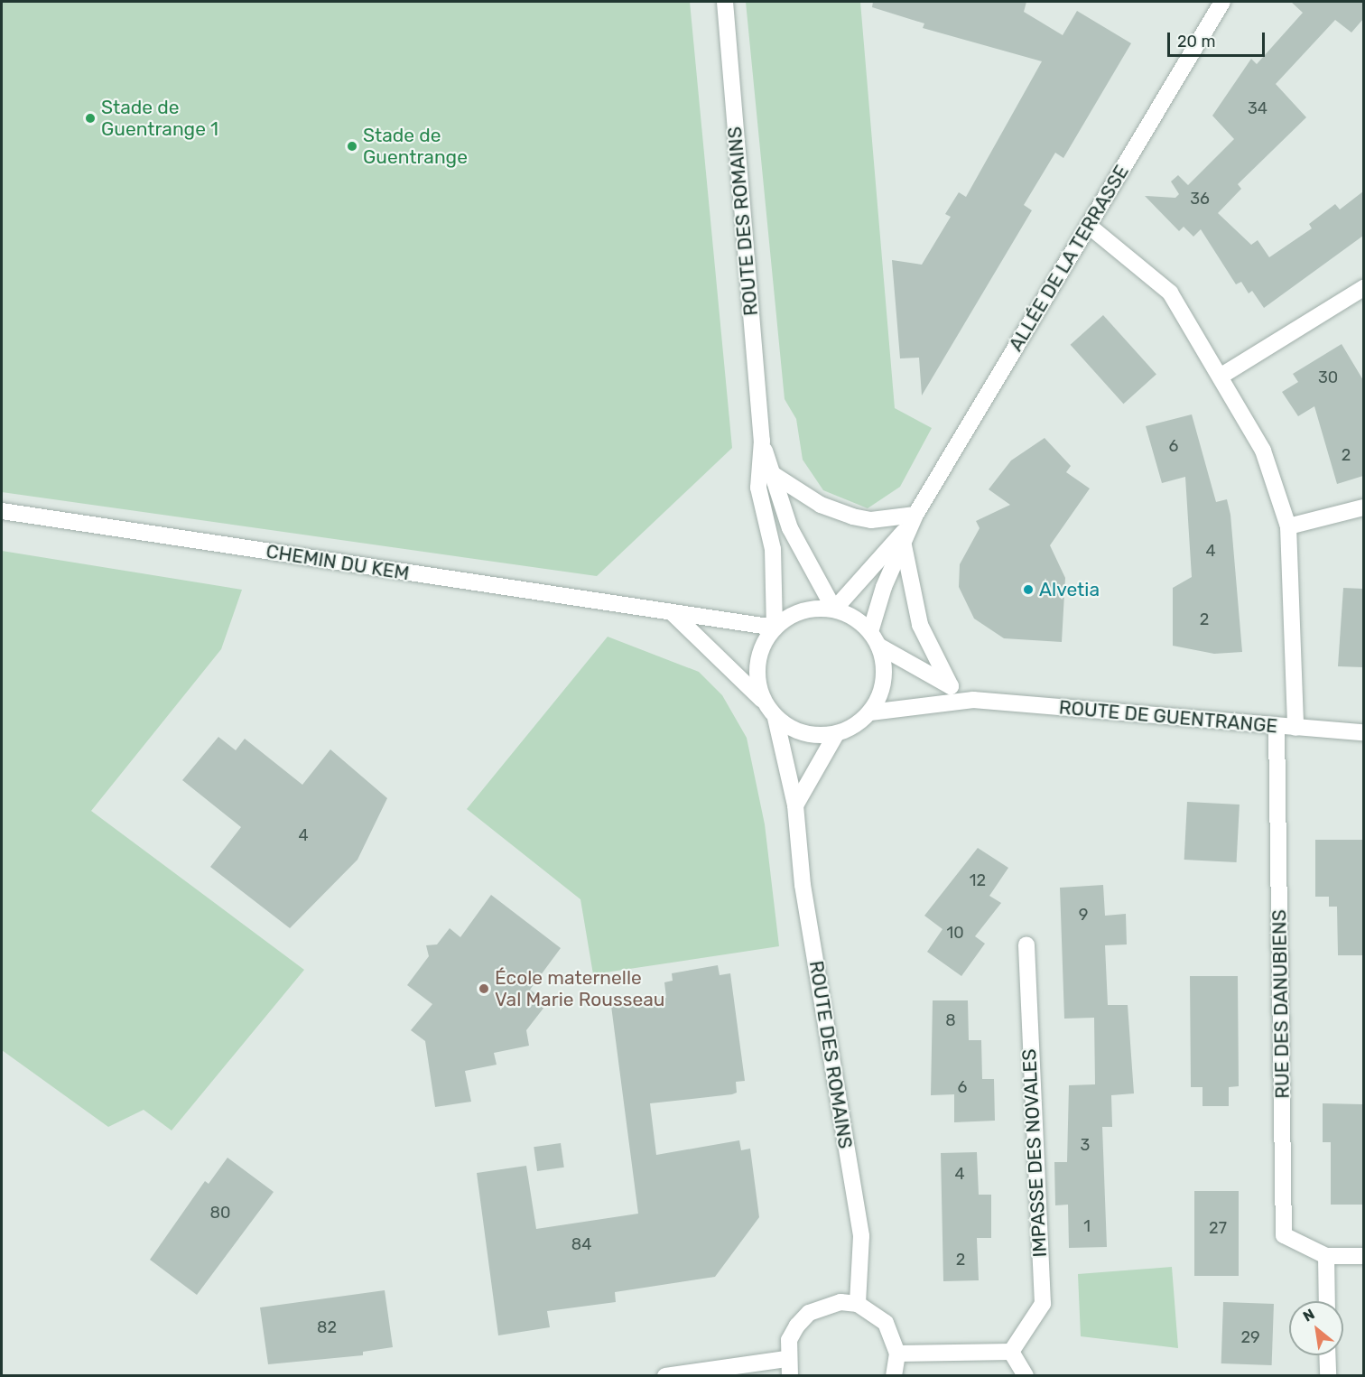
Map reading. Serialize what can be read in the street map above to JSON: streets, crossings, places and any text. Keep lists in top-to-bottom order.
{
  "streets": {
    "street": [
      "ROUTE DES ROMAINS",
      "ALLÉE DE LA TERRASSE",
      "CHEMIN DU KEM",
      "ROUTE DE GUENTRANGE",
      "RUE DES DANUBIENS",
      "IMPASSE DES NOVALES"
    ]
  },
  "crossings": [
    ["ROUTE DES ROMAINS", "ALLÉE DE LA TERRASSE"],
    ["ROUTE DES ROMAINS", "CHEMIN DU KEM"],
    ["ROUTE DES ROMAINS", "ROUTE DE GUENTRANGE"],
    ["ALLÉE DE LA TERRASSE", "CHEMIN DU KEM"],
    ["ALLÉE DE LA TERRASSE", "ROUTE DE GUENTRANGE"],
    ["CHEMIN DU KEM", "ROUTE DE GUENTRANGE"],
    ["ROUTE DE GUENTRANGE", "RUE DES DANUBIENS"]
  ],
  "places": [
    "Stade de Guentrange 1",
    "Stade de Guentrange",
    "Alvetia",
    "École maternelle Val Marie Rousseau"
  ],
  "house_numbers": [
    "34",
    "36",
    "30",
    "6",
    "2",
    "4",
    "2",
    "4",
    "12",
    "9",
    "10",
    "8",
    "6",
    "3",
    "4",
    "80",
    "1",
    "27",
    "84",
    "2",
    "82",
    "29"
  ],
  "scale_bar": "20 m",
  "north": "top left"
}
